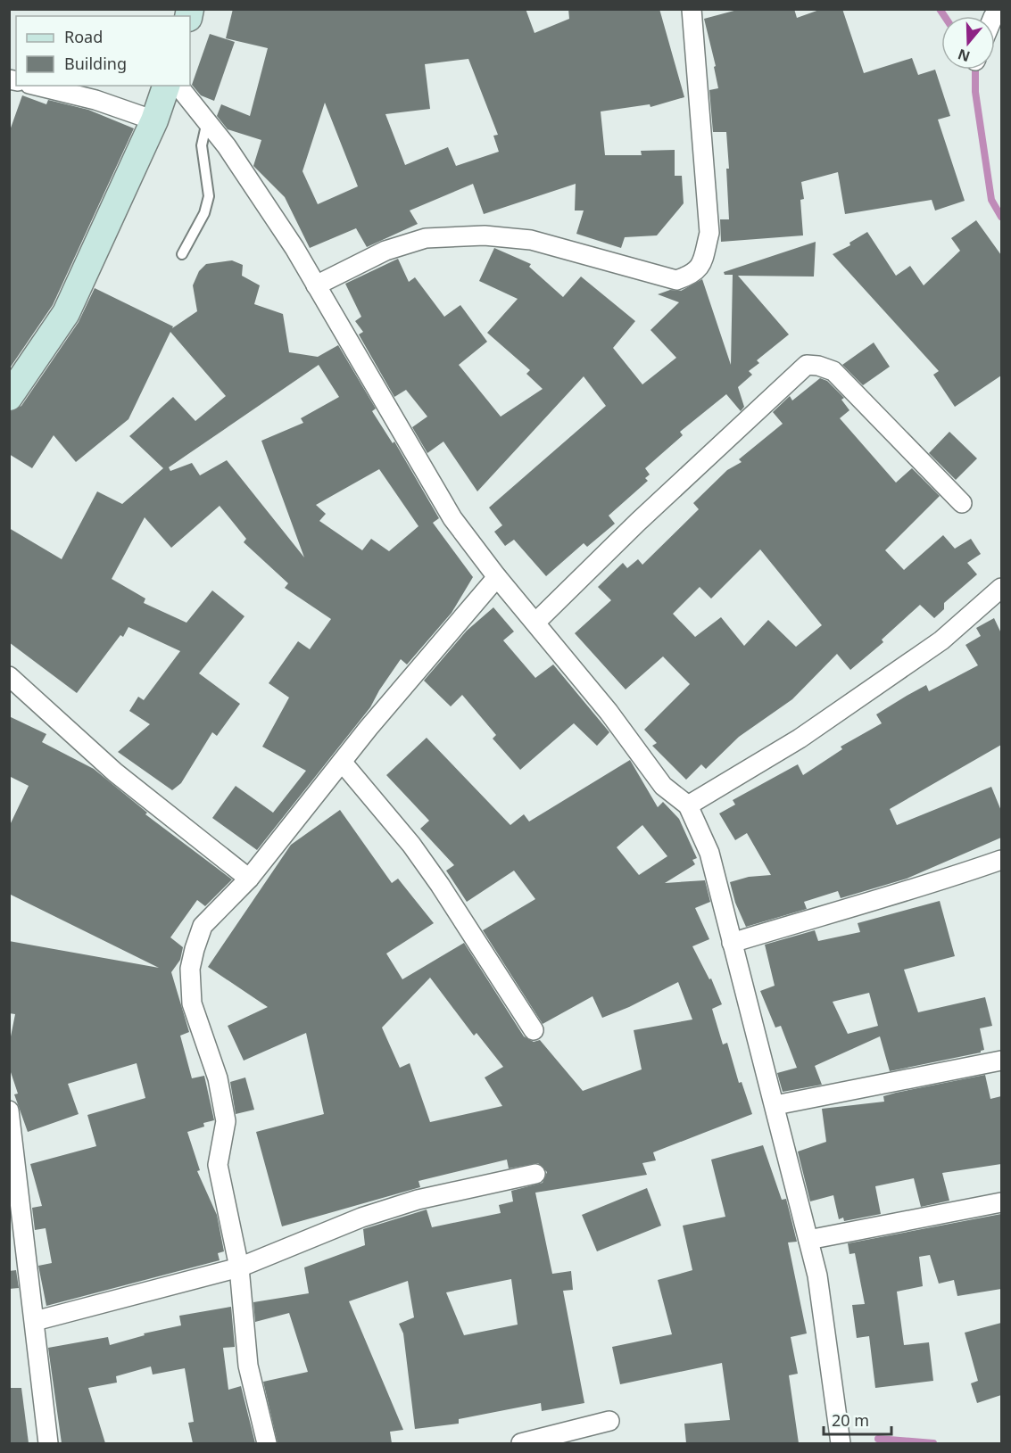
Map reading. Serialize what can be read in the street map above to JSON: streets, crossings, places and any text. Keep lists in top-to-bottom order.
{
  "legend": ["Road", "Building"],
  "scale_bar": "20 m",
  "north": "bottom"
}
